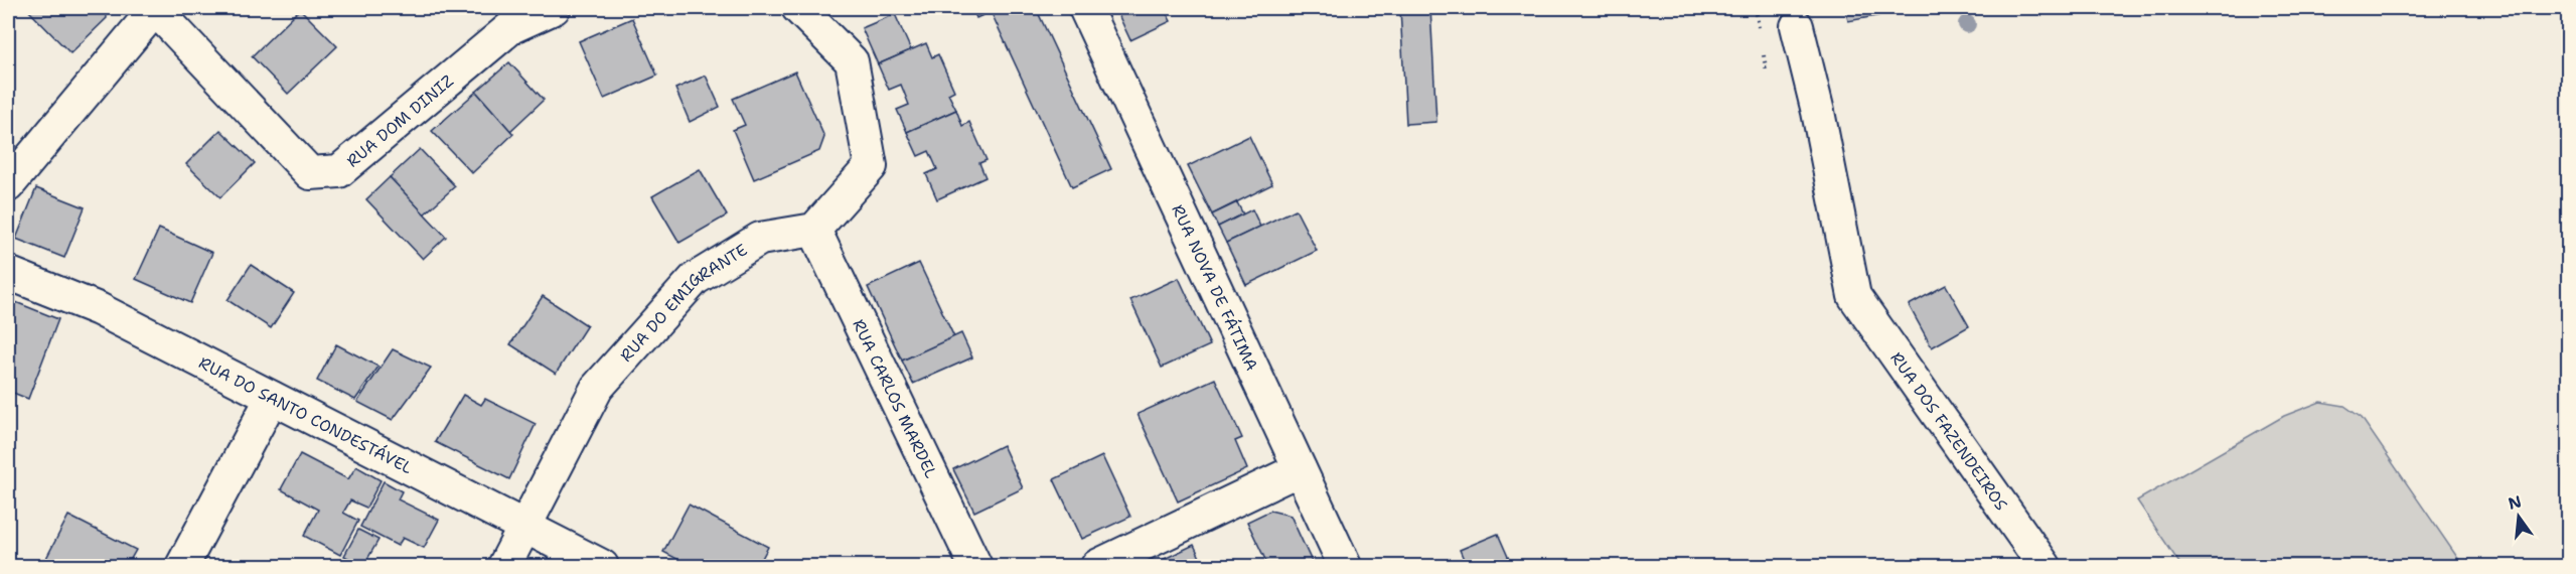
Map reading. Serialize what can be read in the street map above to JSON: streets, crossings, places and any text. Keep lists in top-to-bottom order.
{
  "streets": {
    "street": [
      "RUA DOM DINIZ",
      "RUA NOVA DE FÁTIMA",
      "RUA DO EMIGRANTE",
      "RUA CARLOS MARDEL",
      "RUA DO SANTO CONDESTÁVEL",
      "RUA DOS FAZENDEIROS"
    ]
  },
  "crossings": [
    ["RUA DO EMIGRANTE", "RUA CARLOS MARDEL"],
    ["RUA DO EMIGRANTE", "RUA DO SANTO CONDESTÁVEL"]
  ],
  "north": "top"
}
